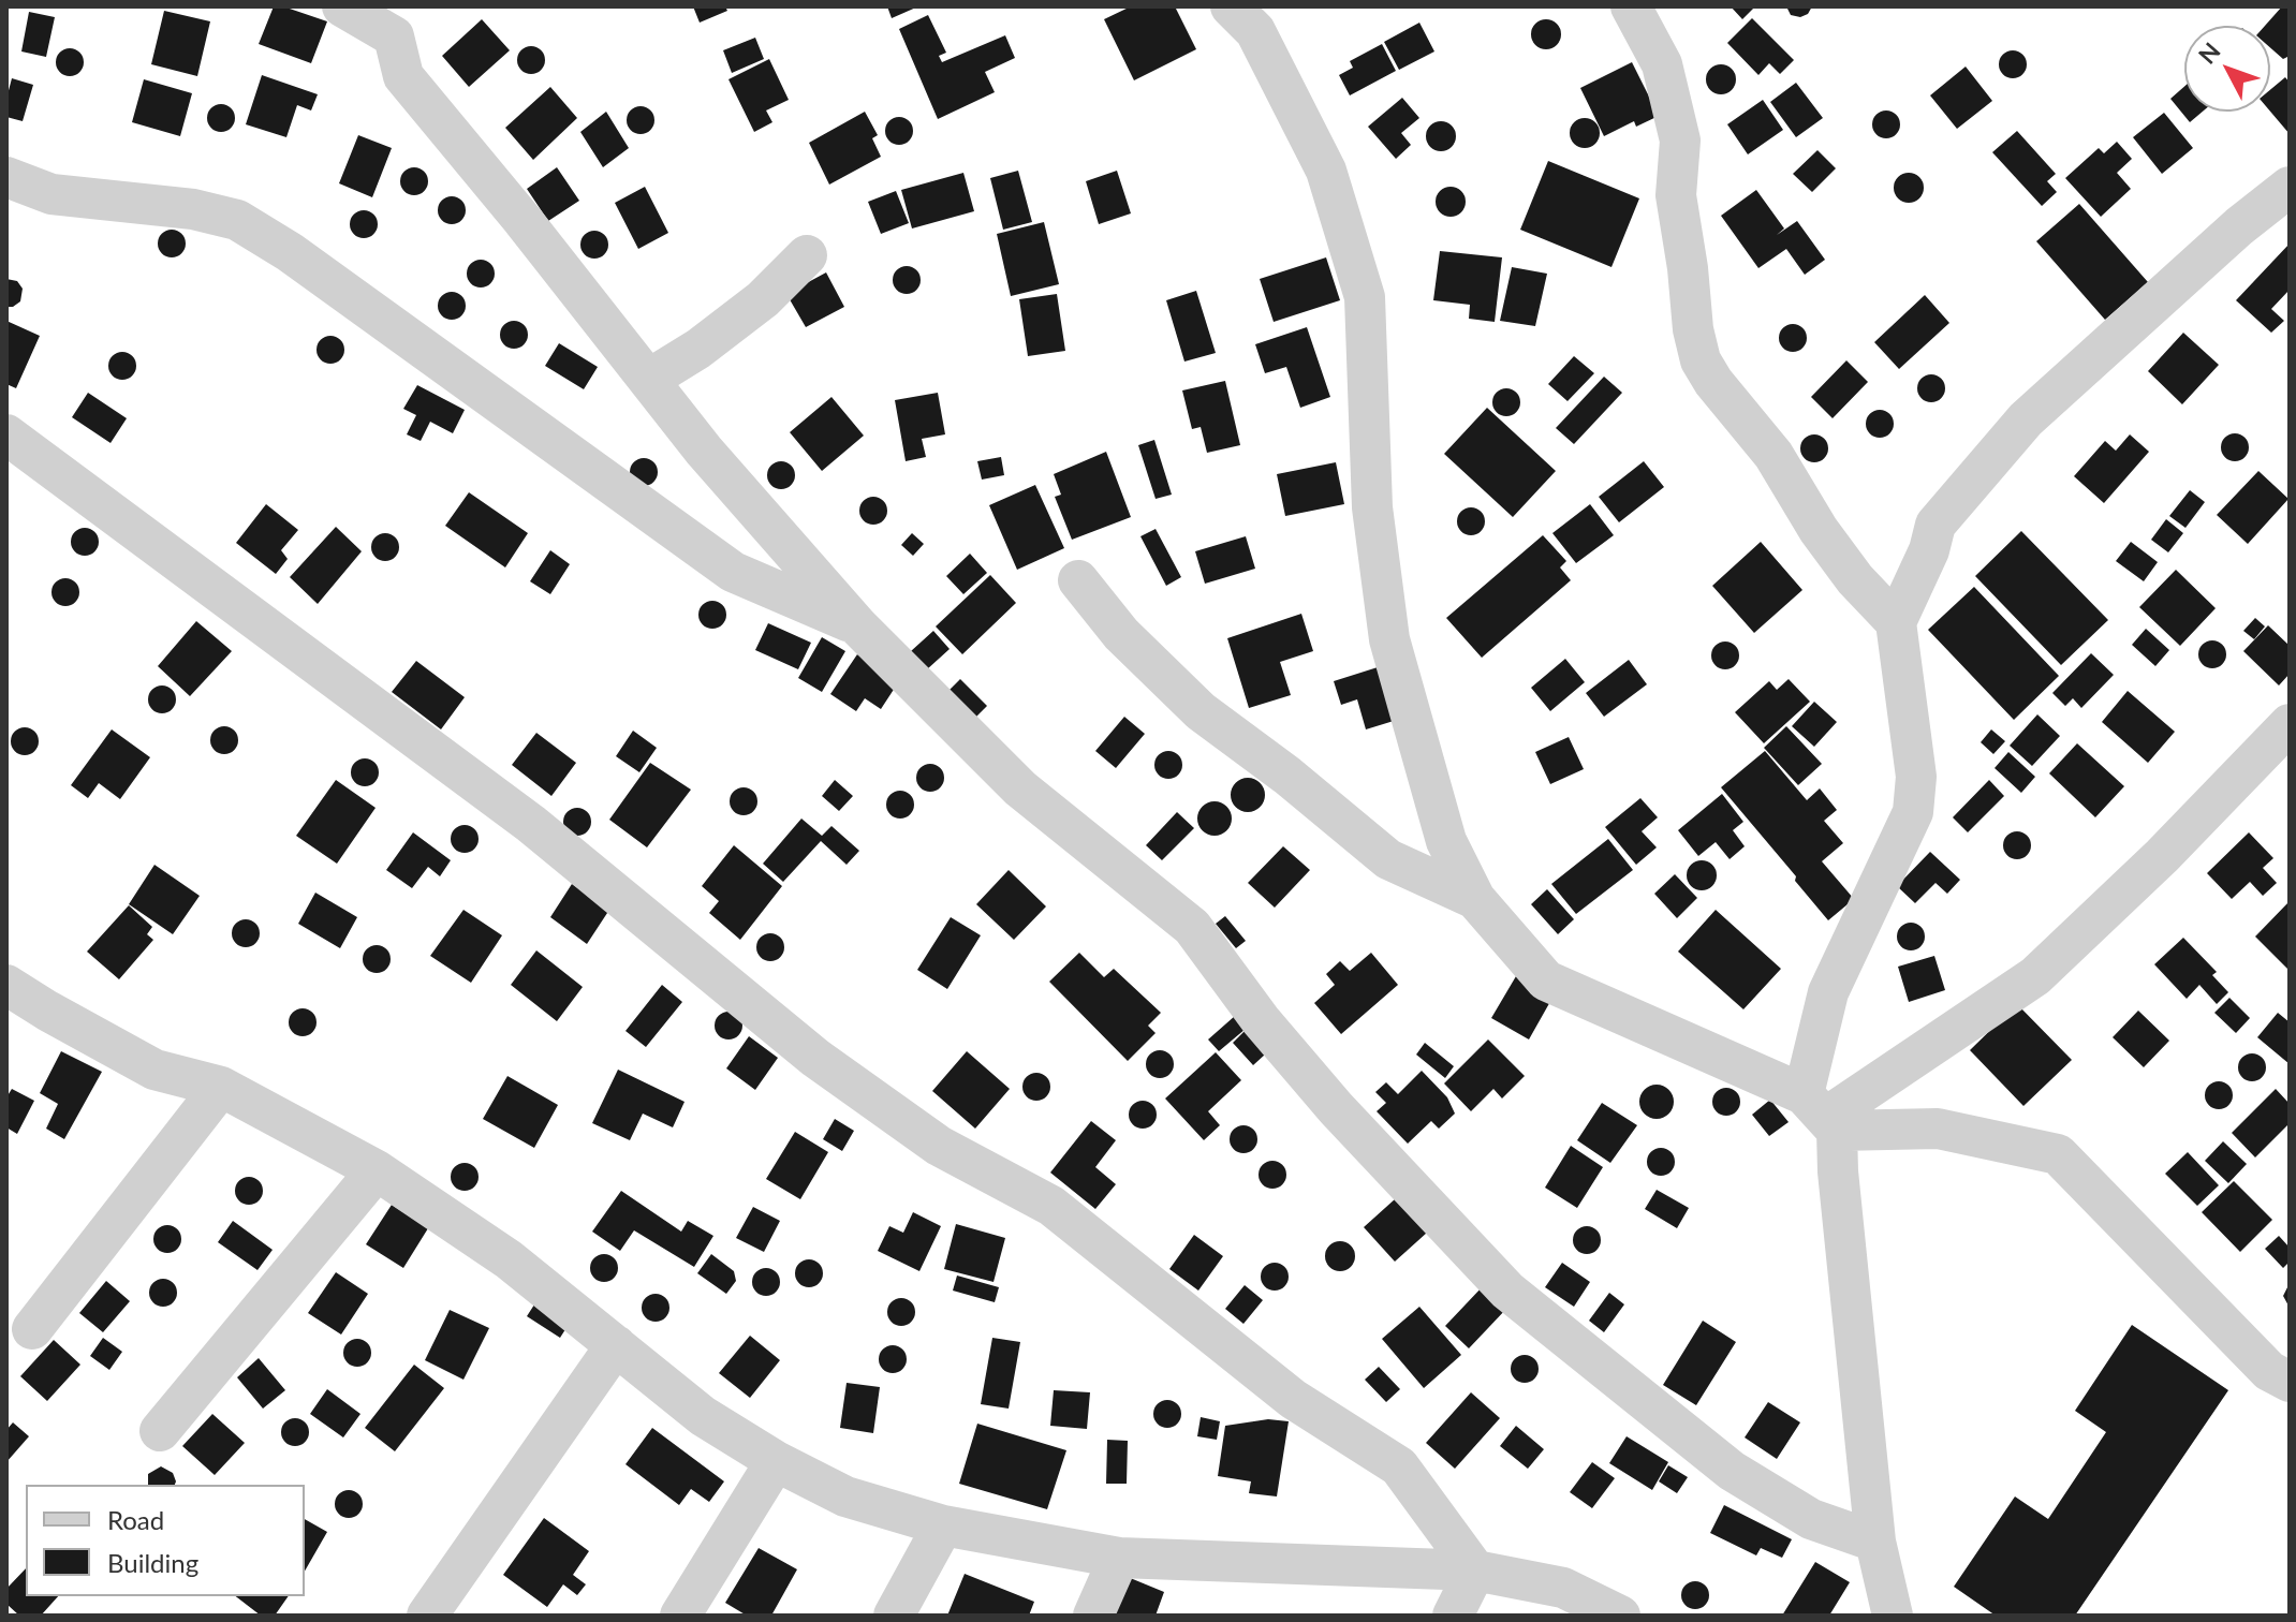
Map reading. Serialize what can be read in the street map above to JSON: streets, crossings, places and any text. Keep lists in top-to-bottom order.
{
  "legend": ["Road", "Building"],
  "north": "top left"
}
